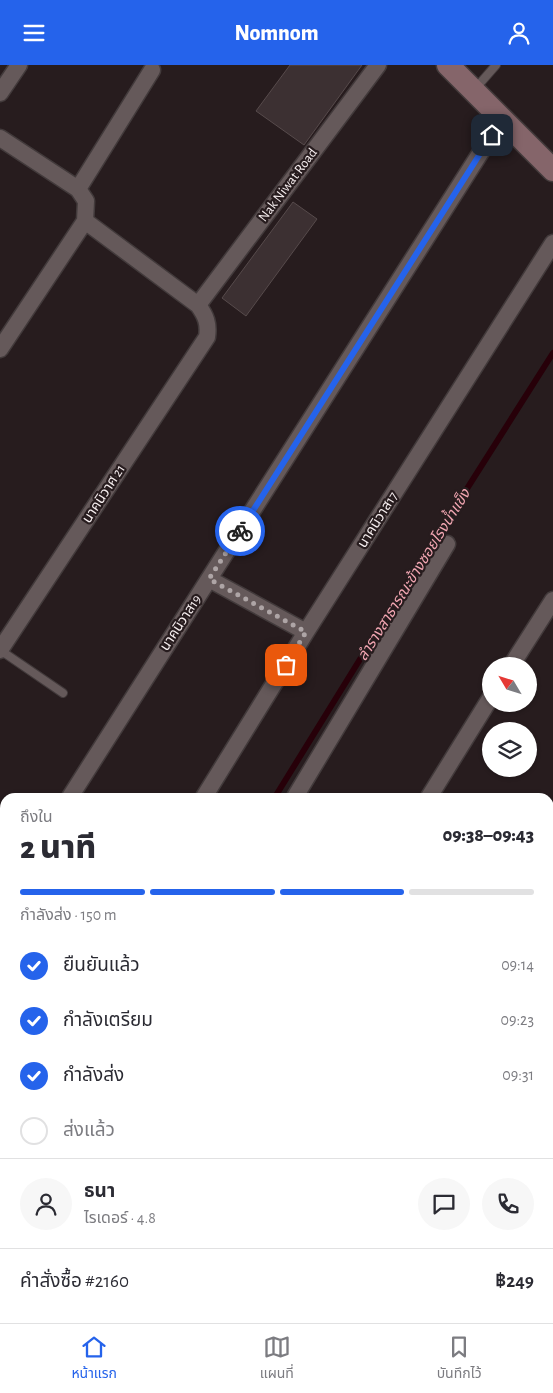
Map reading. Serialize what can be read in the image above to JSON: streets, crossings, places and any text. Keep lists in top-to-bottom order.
{
  "streets": {
    "street": [
      "Nak Niwat Road",
      "นาคนิวาศ 21",
      "นาคนิวาส17",
      "นาคนิวาส19"
    ]
  },
  "crossings": [
    ["Nak Niwat Road", "นาคนิวาศ 21"]
  ],
  "water": ["ลำรางสาธารณะข้างซอยโรงน้ำแข็ง"],
  "north": "top left",
  "page": {
    "header": "Nomnom",
    "heading": ["2 นาที", "ถึงใน", "09:38–09:43"],
    "panel": [
      "ธนา",
      "ไรเดอร์ · 4.8",
      "คำสั่งซื้อ #2160",
      "฿249"
    ],
    "bar": "กำลังส่ง · 150 m",
    "list": [
      ["ยืนยันแล้ว", "09:14"],
      ["กำลังเตรียม", "09:23"],
      ["กำลังส่ง", "09:31"],
      "ส่งแล้ว"
    ],
    "tabs": ["หน้าแรก", "แผนที่", "บันทึกไว้"]
  }
}
